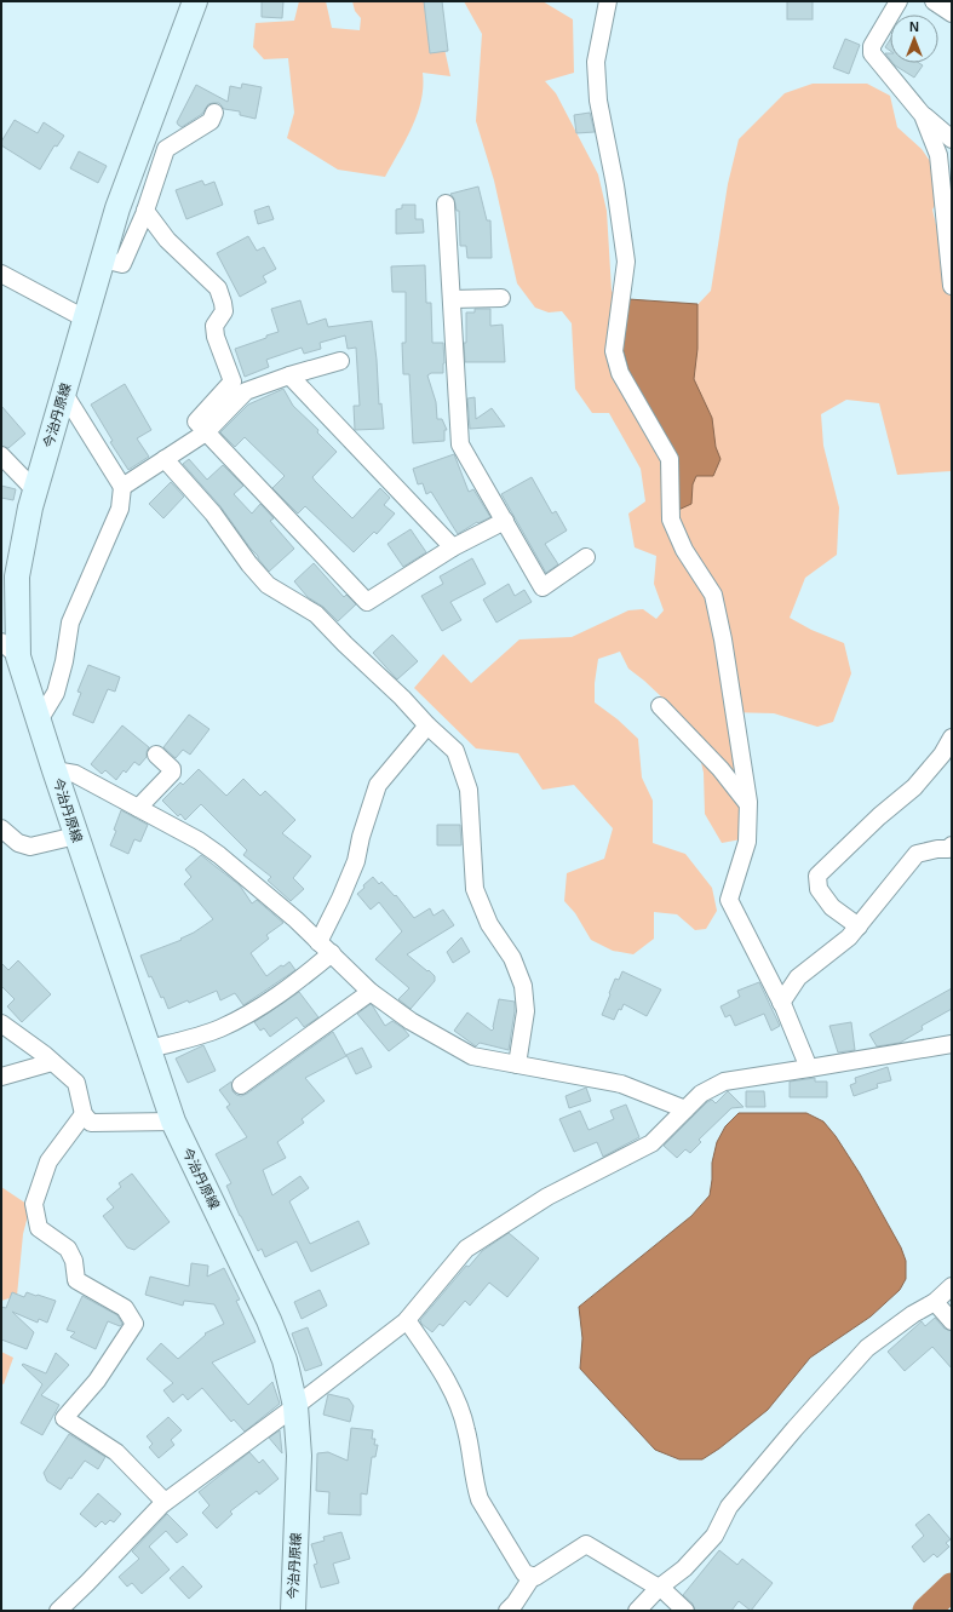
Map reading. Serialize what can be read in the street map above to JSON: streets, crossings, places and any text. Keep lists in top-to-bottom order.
{
  "streets": {
    "main road": ["今治丹原線"]
  },
  "north": "top"
}
